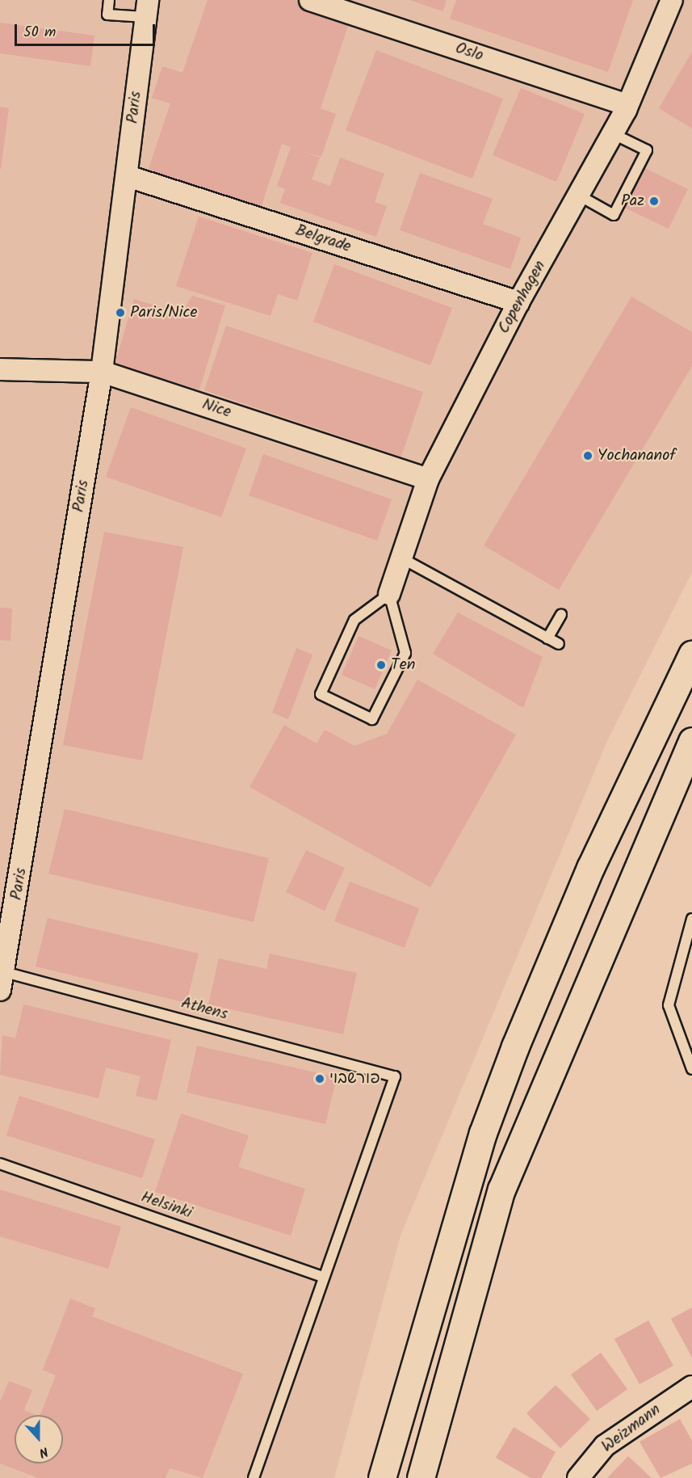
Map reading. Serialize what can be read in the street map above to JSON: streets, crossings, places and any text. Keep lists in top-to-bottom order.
{
  "streets": {
    "street": [
      "Oslo",
      "Paris",
      "Belgrade",
      "Copenhagen",
      "Nice",
      "Weizmann"
    ],
    "lane": ["Athens", "Helsinki"]
  },
  "crossings": [
    ["Oslo", "Copenhagen"],
    ["Paris", "Belgrade"],
    ["Paris", "Nice"],
    ["Paris", "Athens"],
    ["Belgrade", "Copenhagen"],
    ["Copenhagen", "Nice"],
    ["Athens", "Helsinki"]
  ],
  "places": [
    "Paz",
    "Paris/Nice",
    "Yochananof",
    "Ten",
    "פורשבוי"
  ],
  "scale_bar": "50 m",
  "north": "bottom"
}
